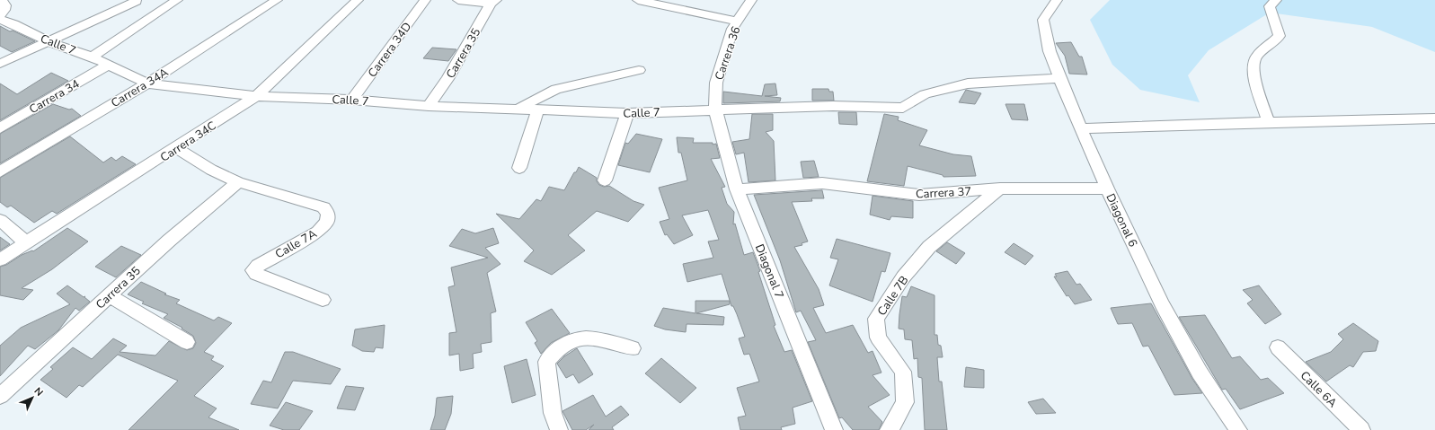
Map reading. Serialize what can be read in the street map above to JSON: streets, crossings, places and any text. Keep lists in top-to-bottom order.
{
  "streets": {
    "street": [
      "Calle 7",
      "Carrera 34D",
      "Carrera 35",
      "Carrera 36",
      "Carrera 34A",
      "Carrera 34",
      "Carrera 34C",
      "Carrera 37",
      "Diagonal 6",
      "Calle 7A",
      "Diagonal 7",
      "Calle 7B",
      "Calle 6A"
    ]
  },
  "crossings": [
    ["Calle 7", "Carrera 34D"],
    ["Calle 7", "Carrera 35"],
    ["Calle 7", "Carrera 36"],
    ["Calle 7", "Carrera 34A"],
    ["Calle 7", "Carrera 34"],
    ["Calle 7", "Carrera 34C"],
    ["Calle 7", "Diagonal 6"],
    ["Calle 7", "Diagonal 7"],
    ["Carrera 35", "Calle 7A"],
    ["Carrera 36", "Diagonal 7"],
    ["Carrera 34C", "Calle 7A"],
    ["Carrera 37", "Diagonal 6"],
    ["Carrera 37", "Diagonal 7"],
    ["Carrera 37", "Calle 7B"]
  ],
  "north": "top right"
}
